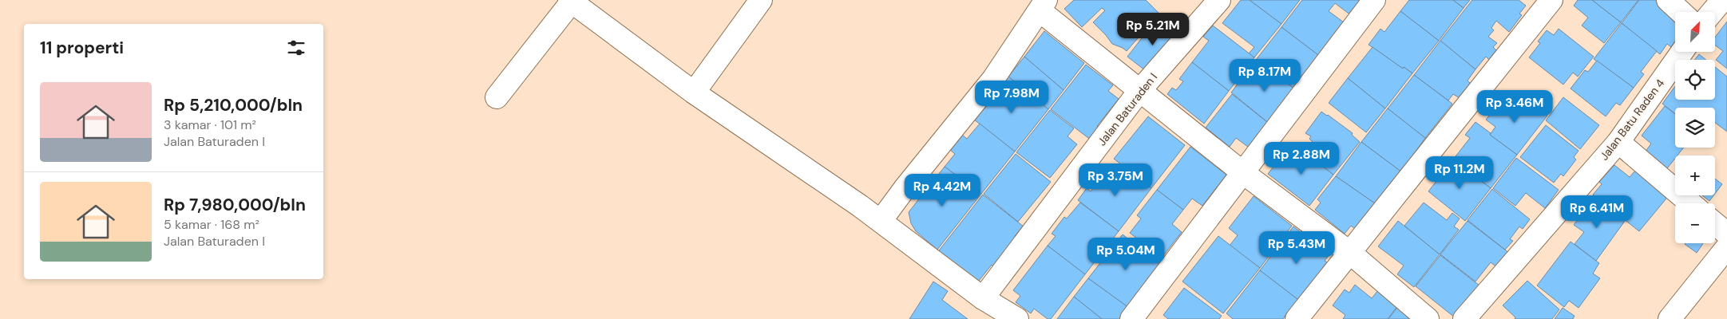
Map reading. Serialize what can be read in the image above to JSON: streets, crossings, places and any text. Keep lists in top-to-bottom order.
{
  "streets": {
    "street": ["Jalan Baturaden I", "Jalan Batu Raden 4"]
  },
  "north": "top right",
  "page": {
    "map_buttons": ["+", "−"],
    "price": [
      "Rp 5.21M",
      "Rp 8.17M",
      "Rp 7.98M",
      "Rp 3.46M",
      "Rp 2.88M",
      "Rp 11.2M",
      "Rp 3.75M",
      "Rp 4.42M",
      "Rp 6.41M",
      "Rp 5.43M",
      "Rp 5.04M"
    ],
    "heading": "11 properti",
    "list": [
      {
        "name": "Rp 5,210,000/bln",
        "note": "3 kamar · 101 m² · Jalan Baturaden I"
      },
      {
        "name": "Rp 7,980,000/bln",
        "note": "5 kamar · 168 m² · Jalan Baturaden I"
      }
    ]
  }
}
